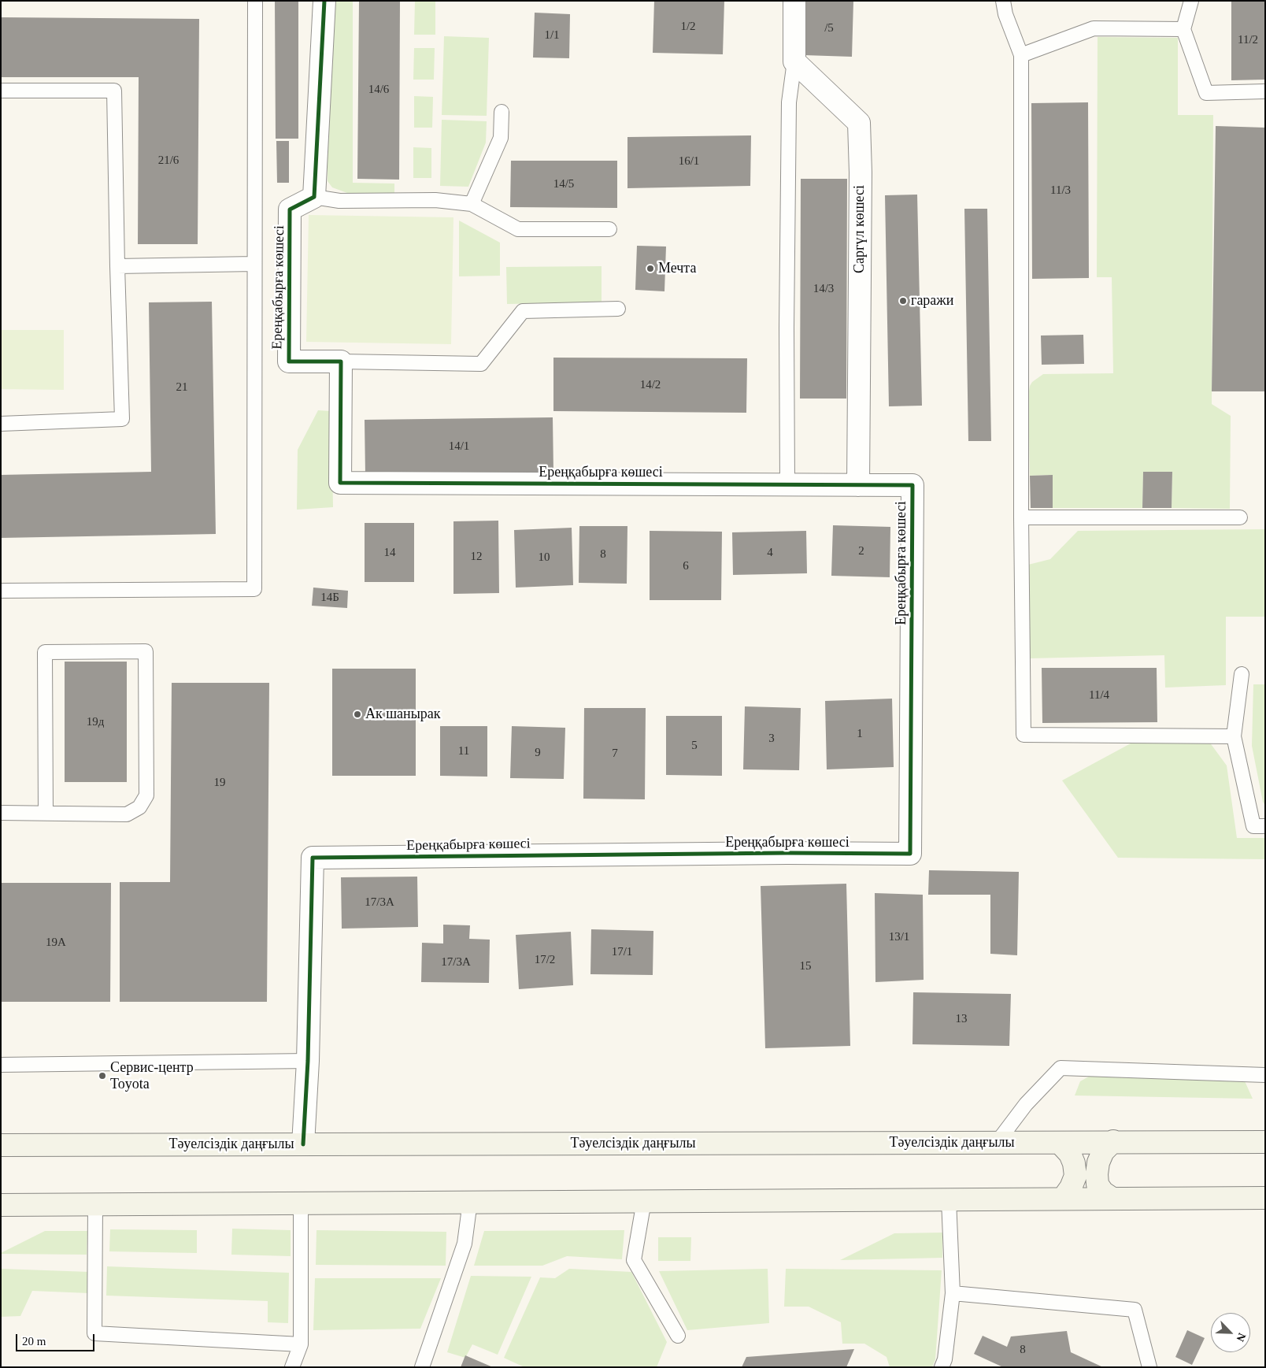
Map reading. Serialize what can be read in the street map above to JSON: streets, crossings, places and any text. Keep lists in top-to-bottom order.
{
  "streets": {
    "main road": ["Тәуелсіздік даңғылы"],
    "street": ["Саргүл көшесі", "Ереңқабырға көшесі"]
  },
  "crossings": [
    ["Саргүл көшесі", "Ереңқабырға көшесі"],
    ["Ереңқабырға көшесі", "Тәуелсіздік даңғылы"]
  ],
  "places": [
    "Мечта",
    "гаражи",
    "Ак шанырак",
    "Сервис-центр Toyota"
  ],
  "house_numbers": [
    "1/2",
    "/5",
    "1/1",
    "11/2",
    "14/6",
    "21/6",
    "16/1",
    "14/5",
    "11/3",
    "14/3",
    "14/2",
    "21",
    "14/1",
    "2",
    "14",
    "4",
    "8",
    "12",
    "10",
    "6",
    "14Б",
    "11/4",
    "19д",
    "1",
    "3",
    "5",
    "11",
    "9",
    "7",
    "19",
    "17/3А",
    "13/1",
    "19A",
    "17/1",
    "17/2",
    "17/3A",
    "15",
    "13",
    "8"
  ],
  "scale_bar": "20 m",
  "north": "bottom right"
}
